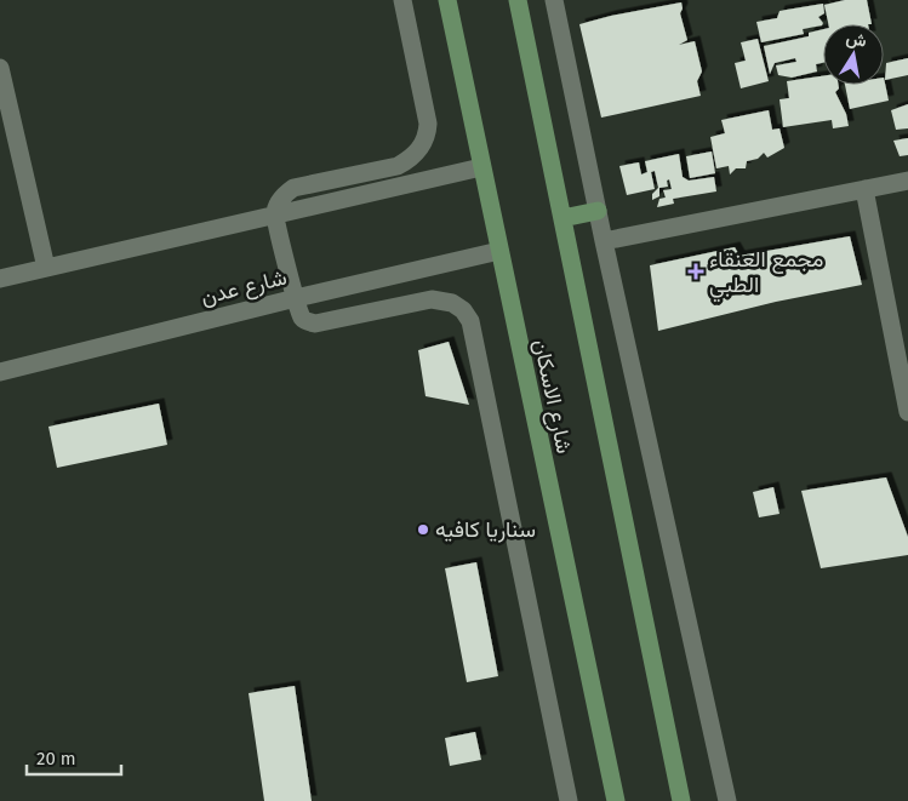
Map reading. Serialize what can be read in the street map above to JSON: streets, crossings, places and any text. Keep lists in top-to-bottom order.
{
  "streets": {
    "main road": ["شارع الاسكان"],
    "street": ["شارع عدن"]
  },
  "crossings": [
    ["شارع عدن", "شارع الاسكان"]
  ],
  "places": {
    "health": ["مجمع العنقاء الطبي"],
    "other": ["سناريا كافيه"]
  },
  "scale_bar": "20 m",
  "north": "top"
}
